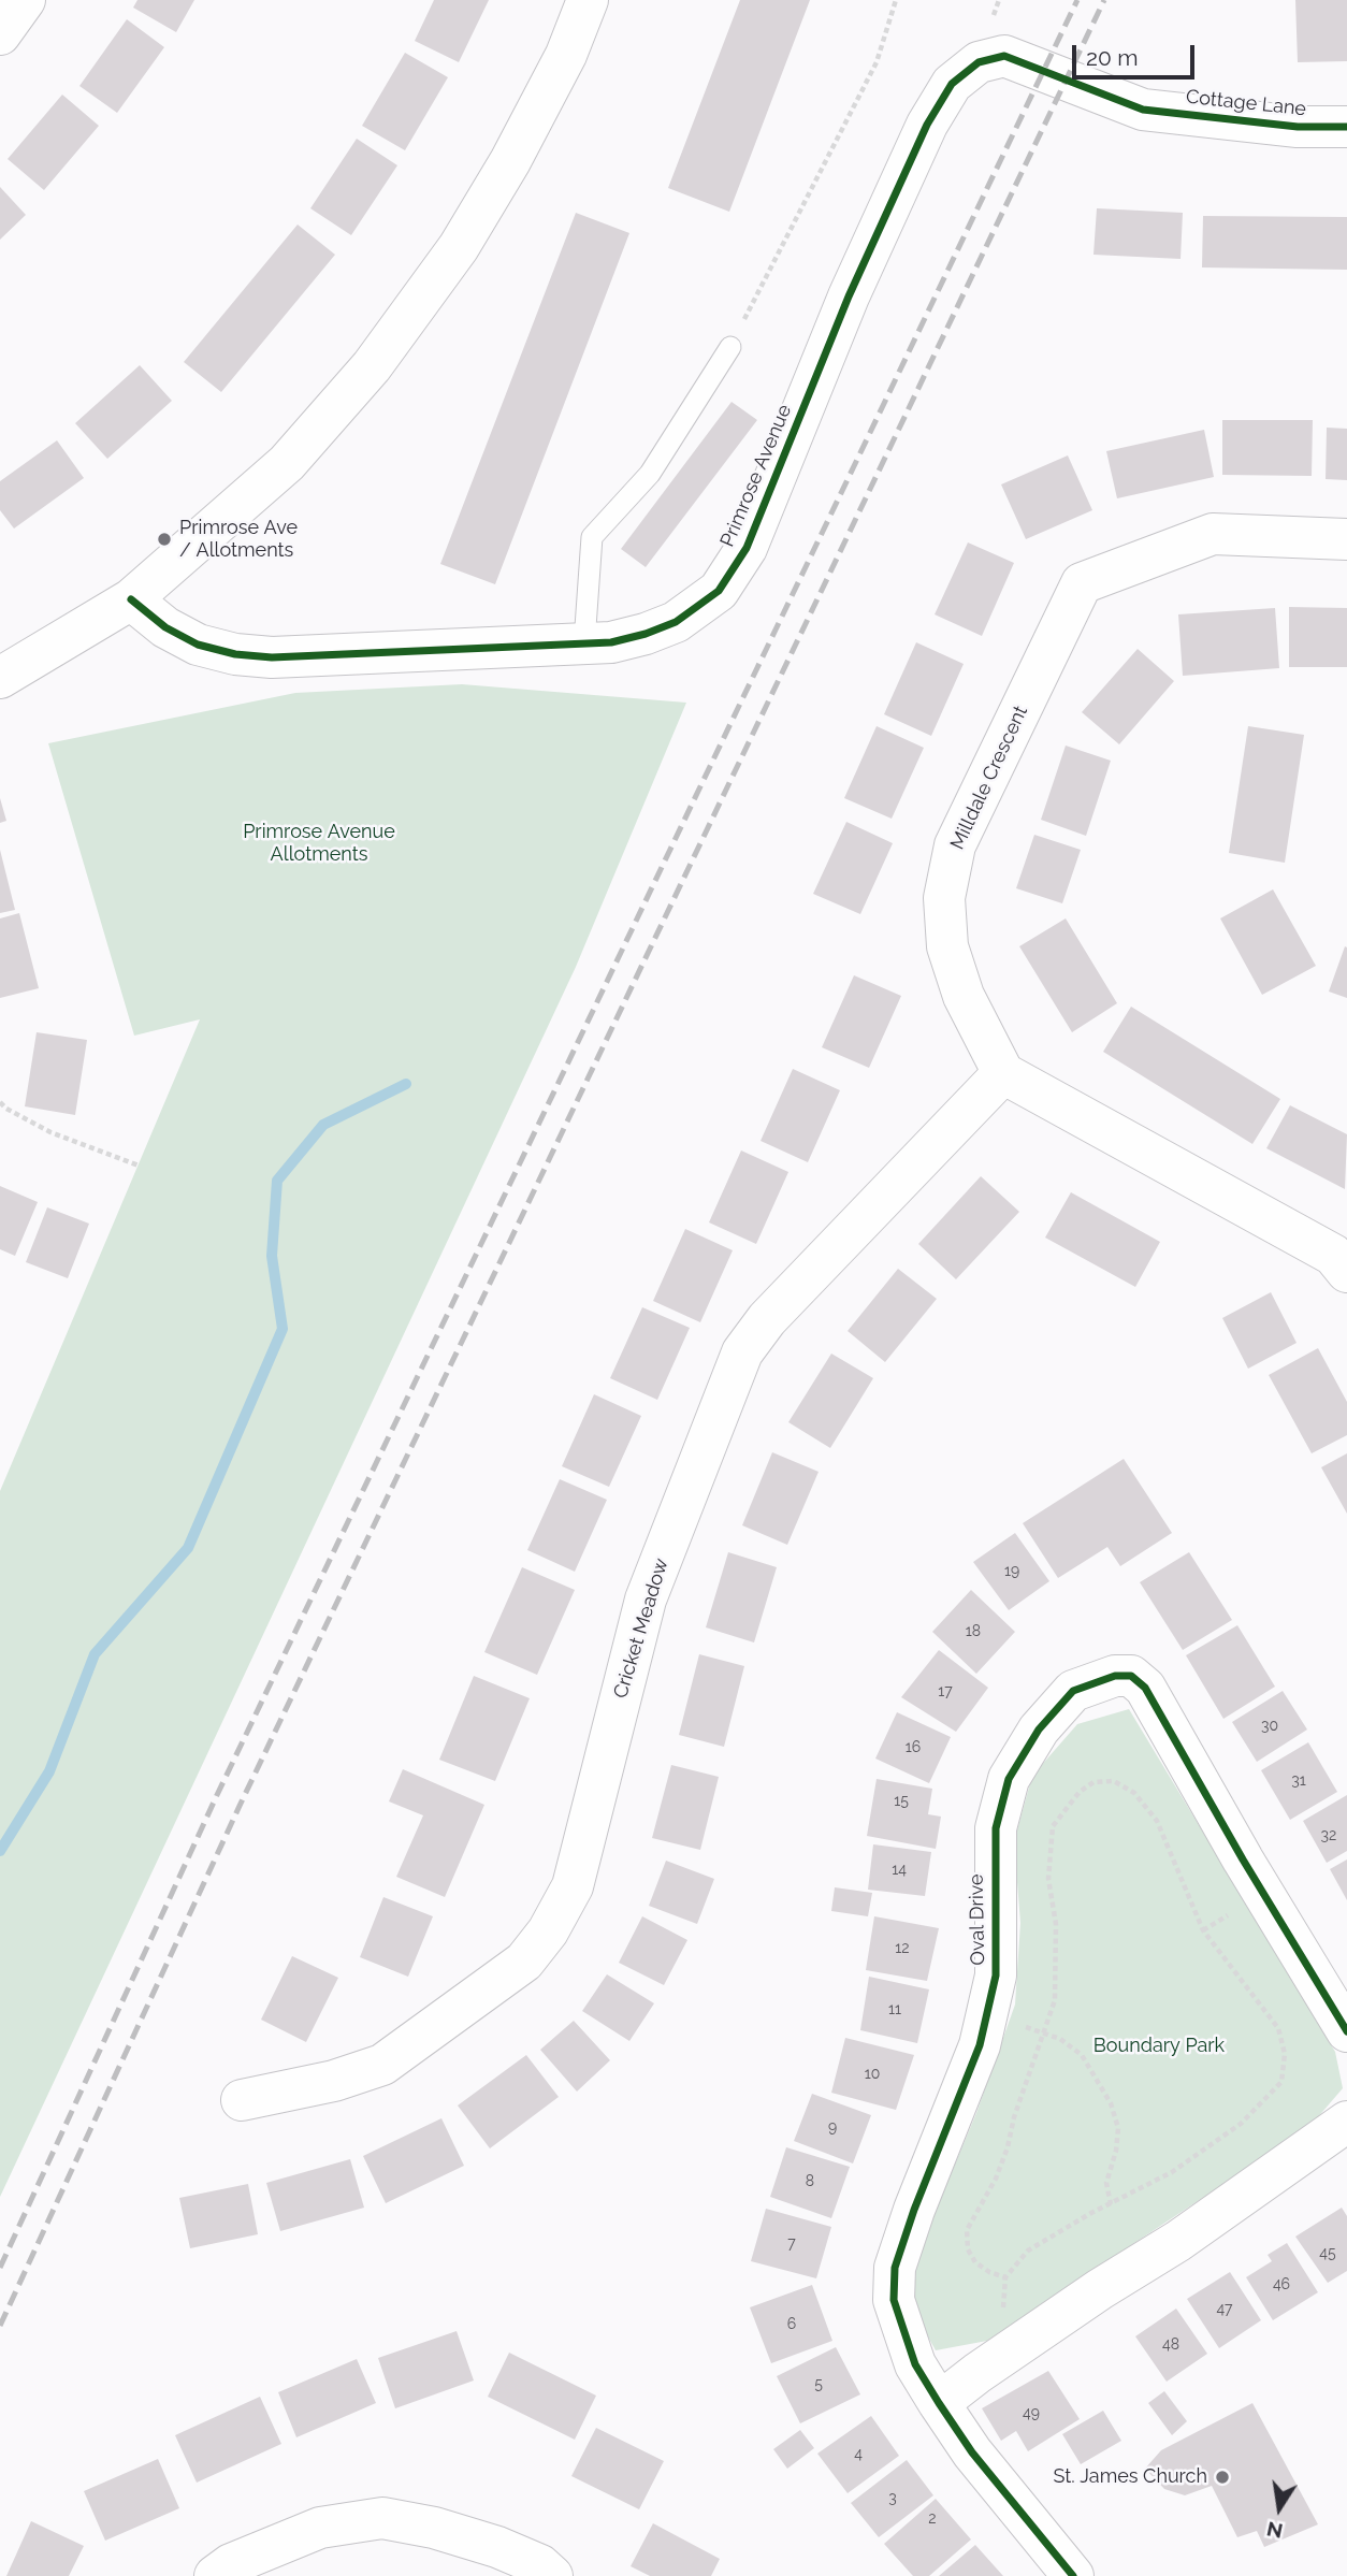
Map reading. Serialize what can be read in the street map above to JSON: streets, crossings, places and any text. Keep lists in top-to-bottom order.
{
  "streets": {
    "street": [
      "Cottage Lane",
      "Primrose Avenue",
      "Milldale Crescent",
      "Cricket Meadow",
      "Oval Drive"
    ]
  },
  "crossings": [
    ["Cottage Lane", "Primrose Avenue"],
    ["Milldale Crescent", "Cricket Meadow"]
  ],
  "parks": ["Primrose Avenue Allotments", "Boundary Park"],
  "places": ["Primrose Ave / Allotments", "St. James Church"],
  "house_numbers": [
    "19",
    "18",
    "17",
    "30",
    "16",
    "31",
    "15",
    "32",
    "14",
    "12",
    "11",
    "10",
    "9",
    "8",
    "7",
    "45",
    "46",
    "47",
    "6",
    "48",
    "5",
    "49",
    "4",
    "3",
    "2"
  ],
  "scale_bar": "20 m",
  "north": "bottom"
}
